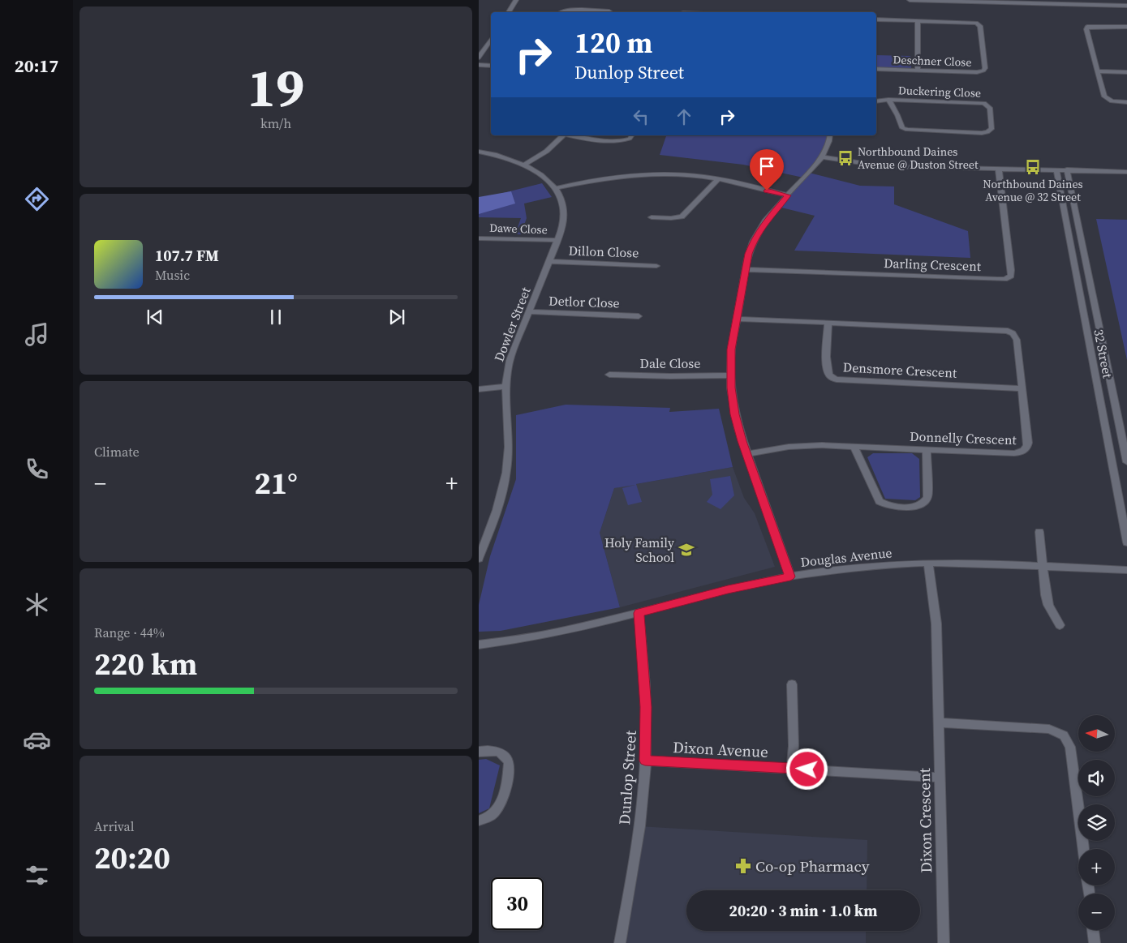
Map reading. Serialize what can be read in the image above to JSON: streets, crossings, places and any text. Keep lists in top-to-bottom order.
{
  "streets": {
    "street": [
      "Deschner Close",
      "Duckering Close",
      "Dawe Close",
      "Dillon Close",
      "Darling Crescent",
      "Detlor Close",
      "Dowler Street",
      "32 Street",
      "Dale Close",
      "Densmore Crescent",
      "Donnelly Crescent",
      "Douglas Avenue",
      "Dixon Avenue",
      "Dunlop Street",
      "Dixon Crescent"
    ]
  },
  "crossings": [
    ["Dawe Close", "Dowler Street"],
    ["Dillon Close", "Dowler Street"],
    ["Detlor Close", "Dowler Street"],
    ["Densmore Crescent", "Donnelly Crescent"],
    ["Douglas Avenue", "Dunlop Street"],
    ["Douglas Avenue", "Dixon Crescent"],
    ["Dixon Avenue", "Dunlop Street"],
    ["Dixon Avenue", "Dixon Crescent"]
  ],
  "places": {
    "bus stop": ["Northbound Daines Avenue @ Duston Street", "Northbound Daines Avenue @ 32 Street"],
    "school or university": ["Holy Family School"],
    "pharmacy": ["Co-op Pharmacy"]
  },
  "north": "left",
  "page": {
    "tabs": "20:17",
    "tile": [
      ["19", "km/h"],
      "Climate",
      ["Range · 44%", "220 km"],
      ["Arrival", "20:20"]
    ],
    "turn": ["120 m", "Dunlop Street"],
    "song": ["107.7 FM", "Music"],
    "heat": ["−", "21°", "+"],
    "map_buttons": ["+", "−"],
    "limit": "30",
    "trip": "20:20 · 3 min · 1.0 km"
  }
}
